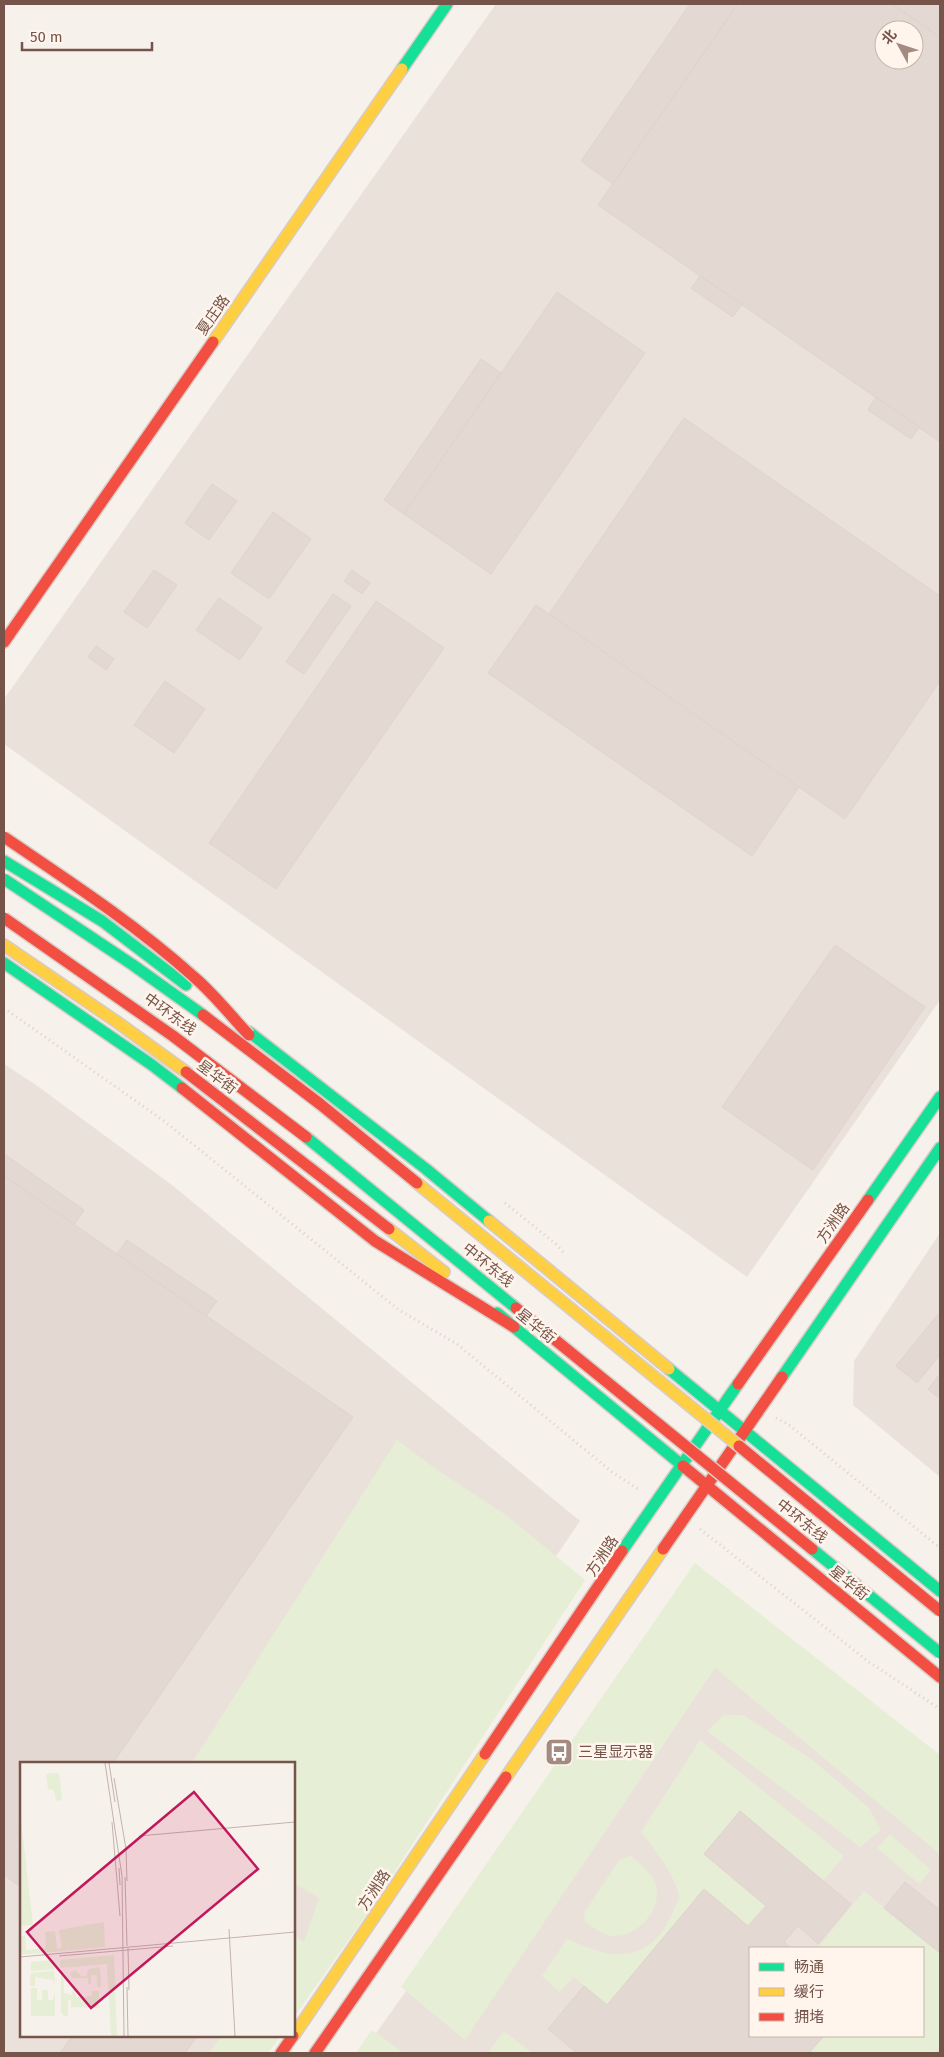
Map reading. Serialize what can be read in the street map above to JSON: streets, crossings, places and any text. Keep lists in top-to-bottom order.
{
  "streets": {
    "main road": [
      "夏庄路",
      "中环东线",
      "星华街",
      "方洲路"
    ]
  },
  "crossings": [
    ["星华街", "方洲路"]
  ],
  "places": {
    "bus stop": ["三星显示器"]
  },
  "legend": ["畅通", "缓行", "拥堵"],
  "scale_bar": "50 m",
  "north": "top left"
}
